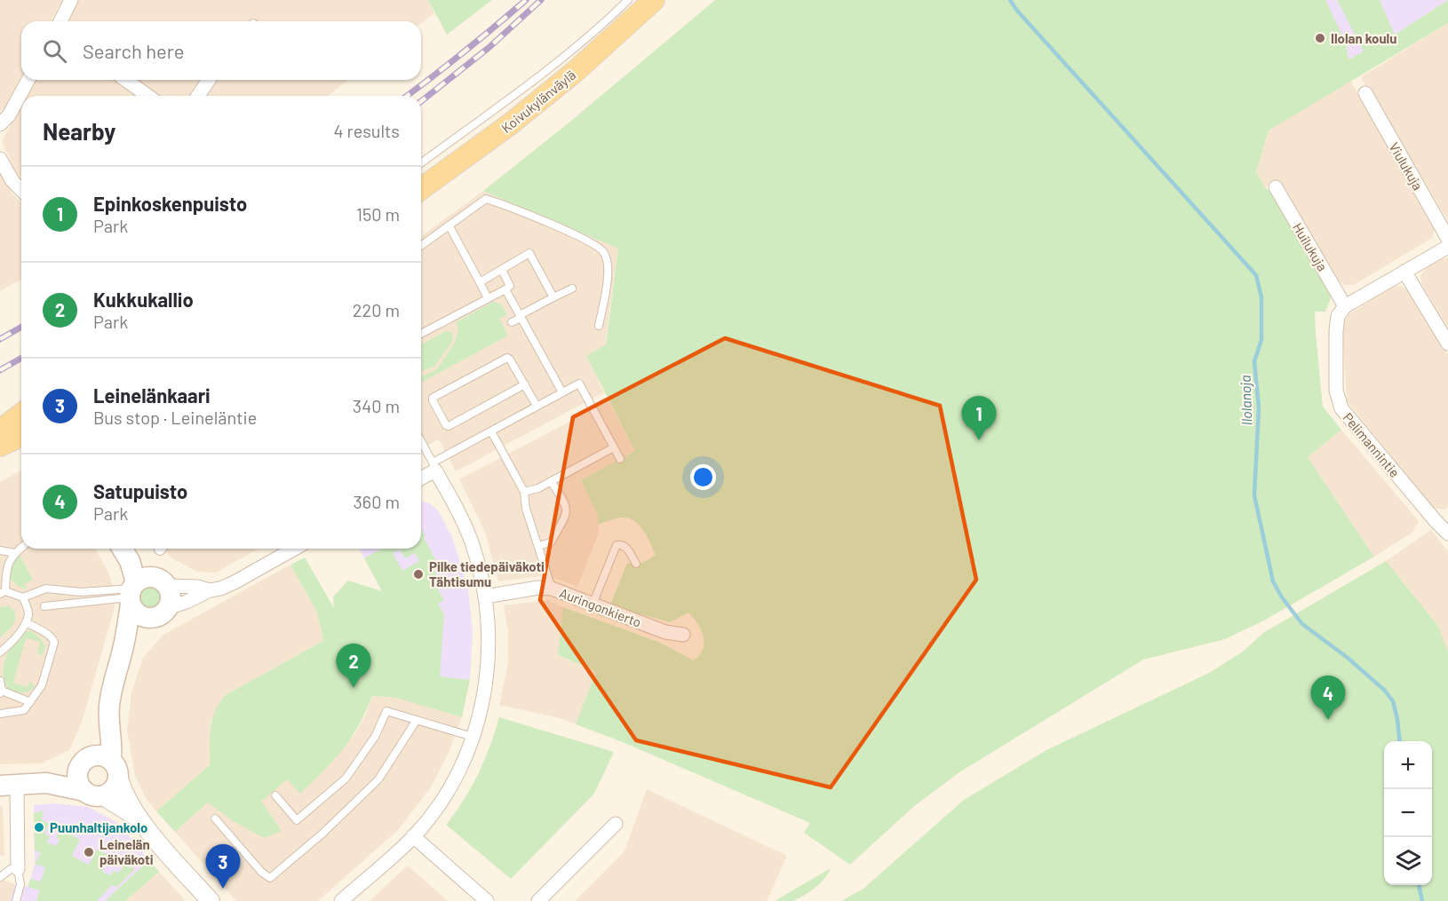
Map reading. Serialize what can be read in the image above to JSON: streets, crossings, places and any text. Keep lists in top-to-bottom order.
{
  "streets": {
    "main road": ["Koivukylänväylä"],
    "street": [
      "Viulukuja",
      "Huilukuja",
      "Pelimannintie",
      "Auringonkierto"
    ]
  },
  "crossings": [
    ["Huilukuja", "Pelimannintie"]
  ],
  "water": ["Ilolanoja"],
  "places": [
    "Ilolan koulu",
    "Pilke tiedepäiväkoti Tähtisumu",
    "Puunhaltijankolo",
    "Leinelän päiväkoti"
  ],
  "page": {
    "search": "Search here",
    "heading": ["Nearby", "4 results"],
    "list": [
      {
        "mark": "1",
        "name": "Epinkoskenpuisto",
        "note": "Park",
        "value": "150 m"
      },
      {
        "mark": "2",
        "name": "Kukkukallio",
        "note": "Park",
        "value": "220 m"
      },
      {
        "mark": "3",
        "name": "Leinelänkaari",
        "note": "Bus stop · Leineläntie",
        "value": "340 m"
      },
      {
        "mark": "4",
        "name": "Satupuisto",
        "note": "Park",
        "value": "360 m"
      }
    ],
    "pins": [
      "1",
      "2",
      "4",
      "3"
    ],
    "map_buttons": ["+", "−"]
  }
}
